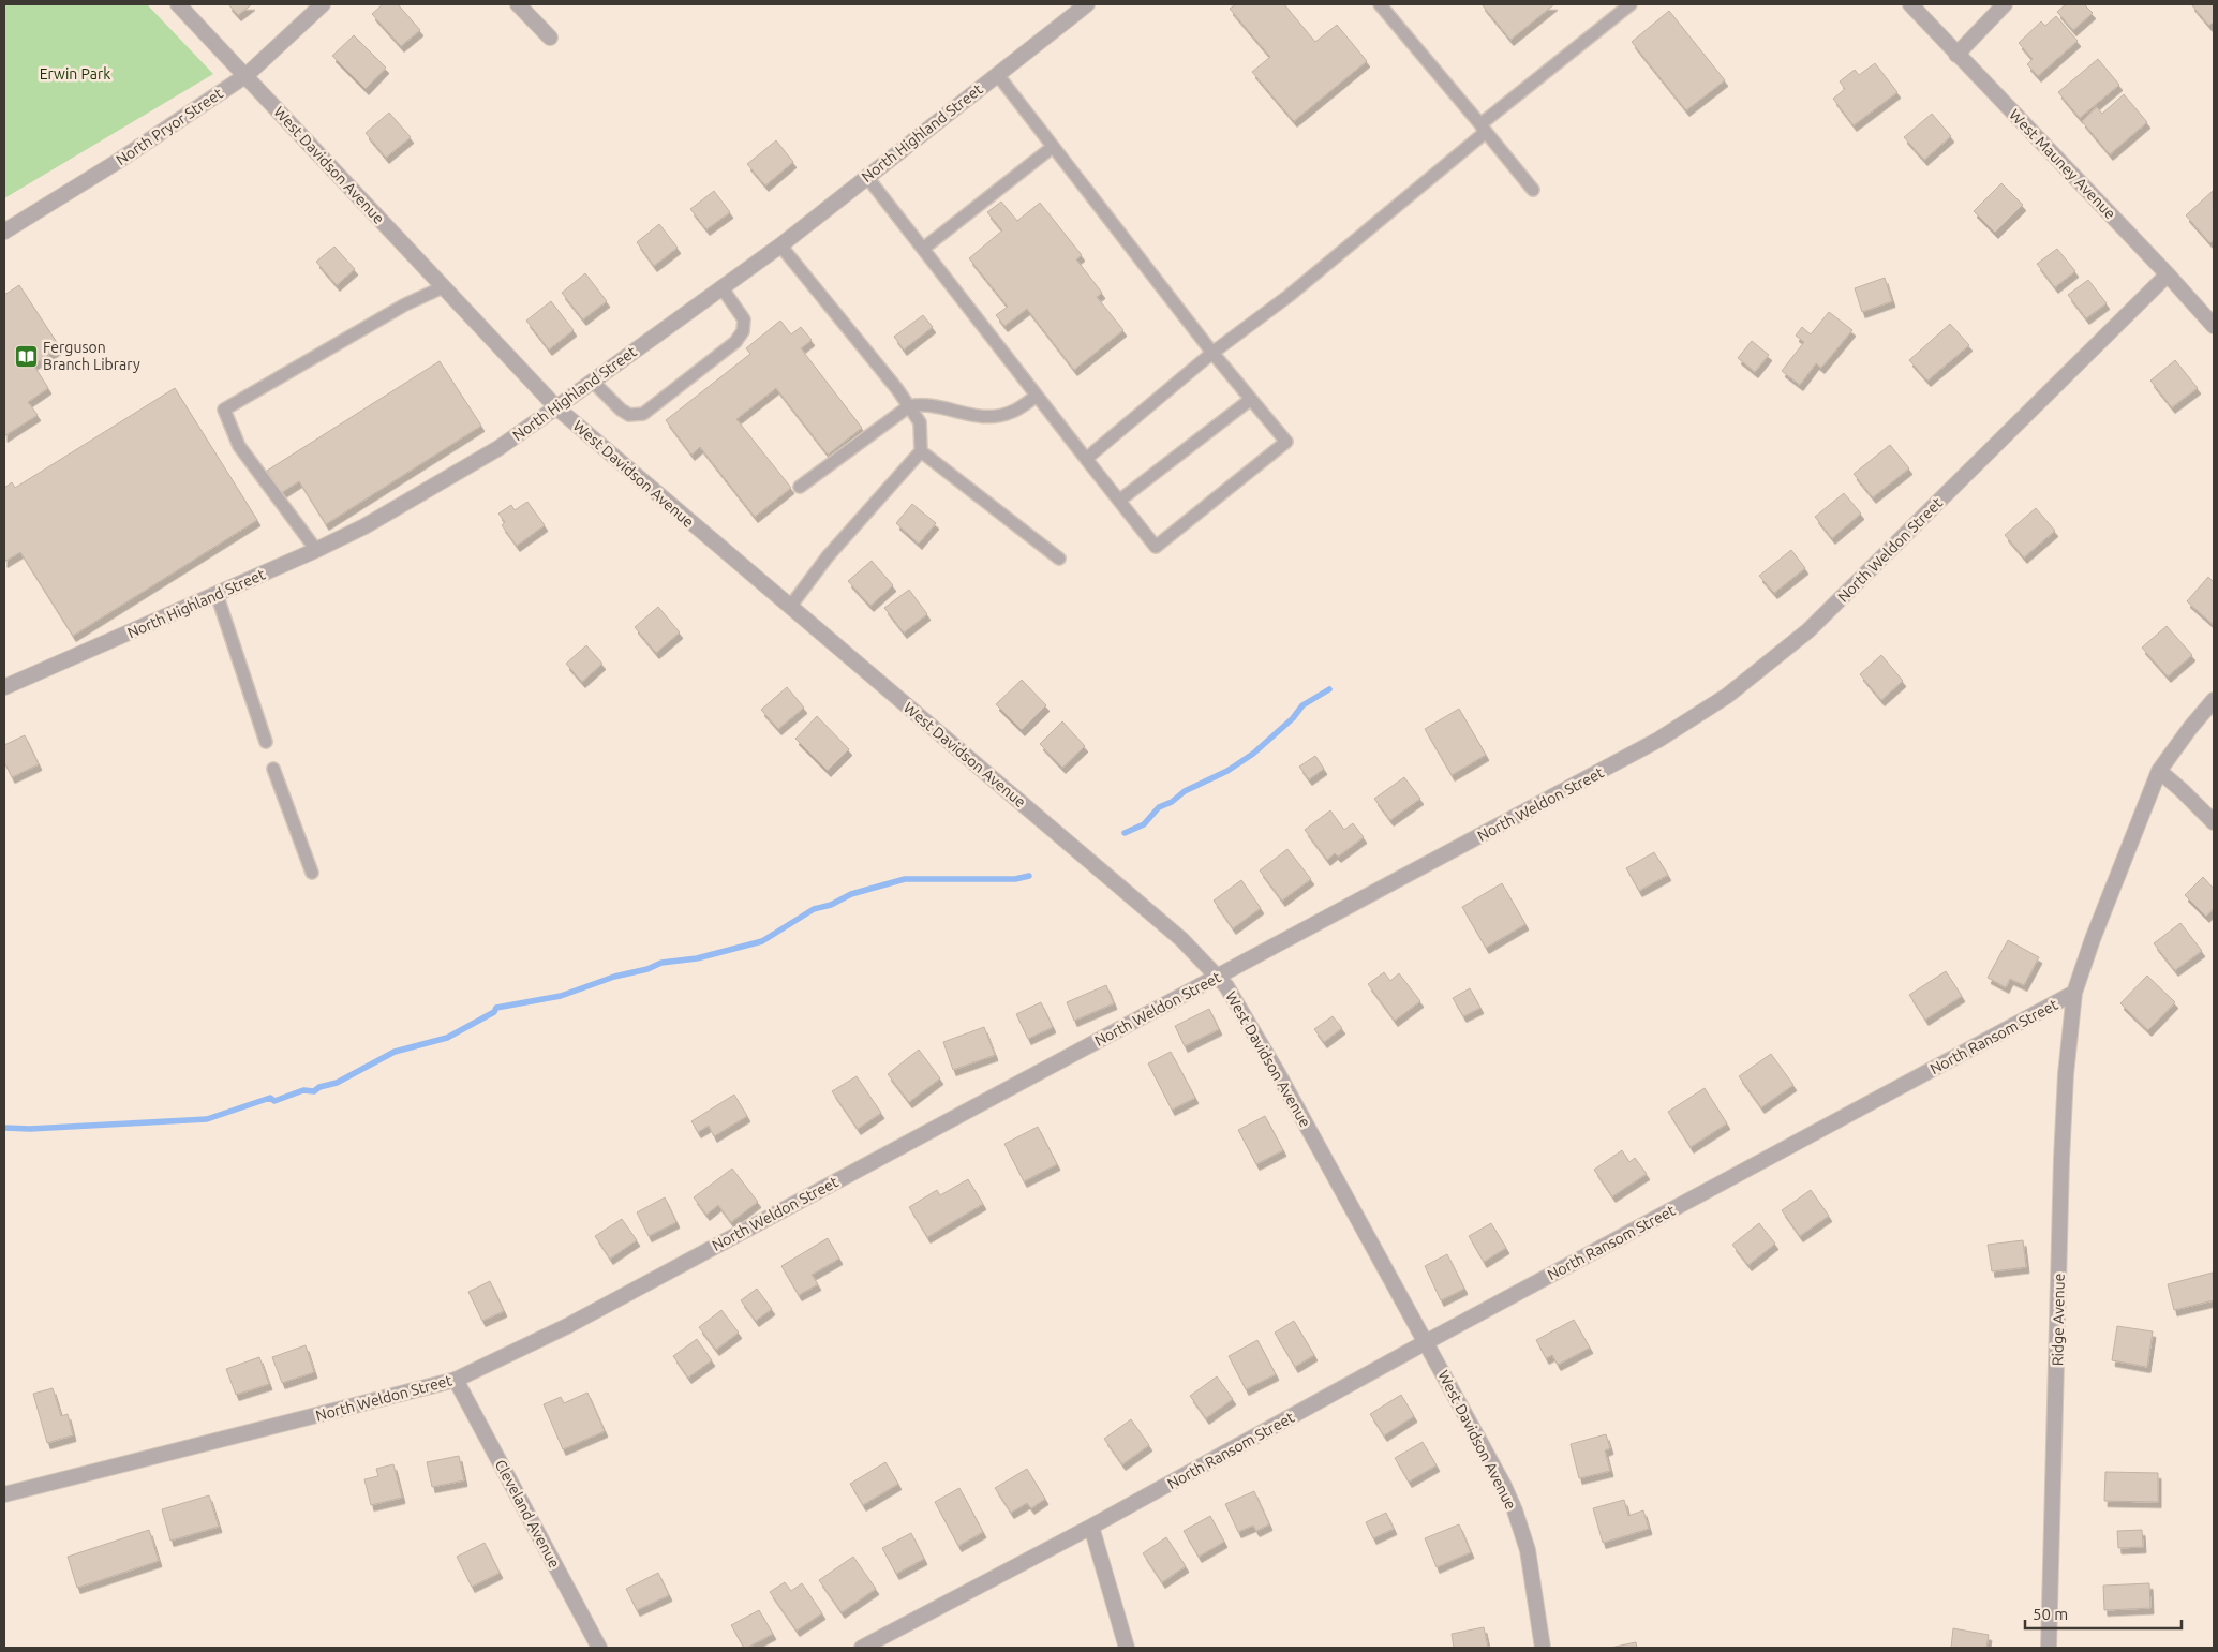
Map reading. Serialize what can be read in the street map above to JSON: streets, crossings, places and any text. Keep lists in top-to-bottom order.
{
  "streets": {
    "street": [
      "North Pryor Street",
      "North Highland Street",
      "West Mauney Avenue",
      "West Davidson Avenue",
      "North Weldon Street",
      "North Ransom Street",
      "Ridge Avenue",
      "Cleveland Avenue"
    ]
  },
  "crossings": [
    ["North Pryor Street", "West Davidson Avenue"],
    ["North Highland Street", "West Davidson Avenue"],
    ["West Mauney Avenue", "North Weldon Street"],
    ["West Davidson Avenue", "North Weldon Street"],
    ["West Davidson Avenue", "North Ransom Street"],
    ["North Weldon Street", "Cleveland Avenue"],
    ["North Ransom Street", "Ridge Avenue"]
  ],
  "parks": ["Erwin Park"],
  "places": {
    "library": ["Ferguson Branch Library"]
  },
  "scale_bar": "50 m"
}
